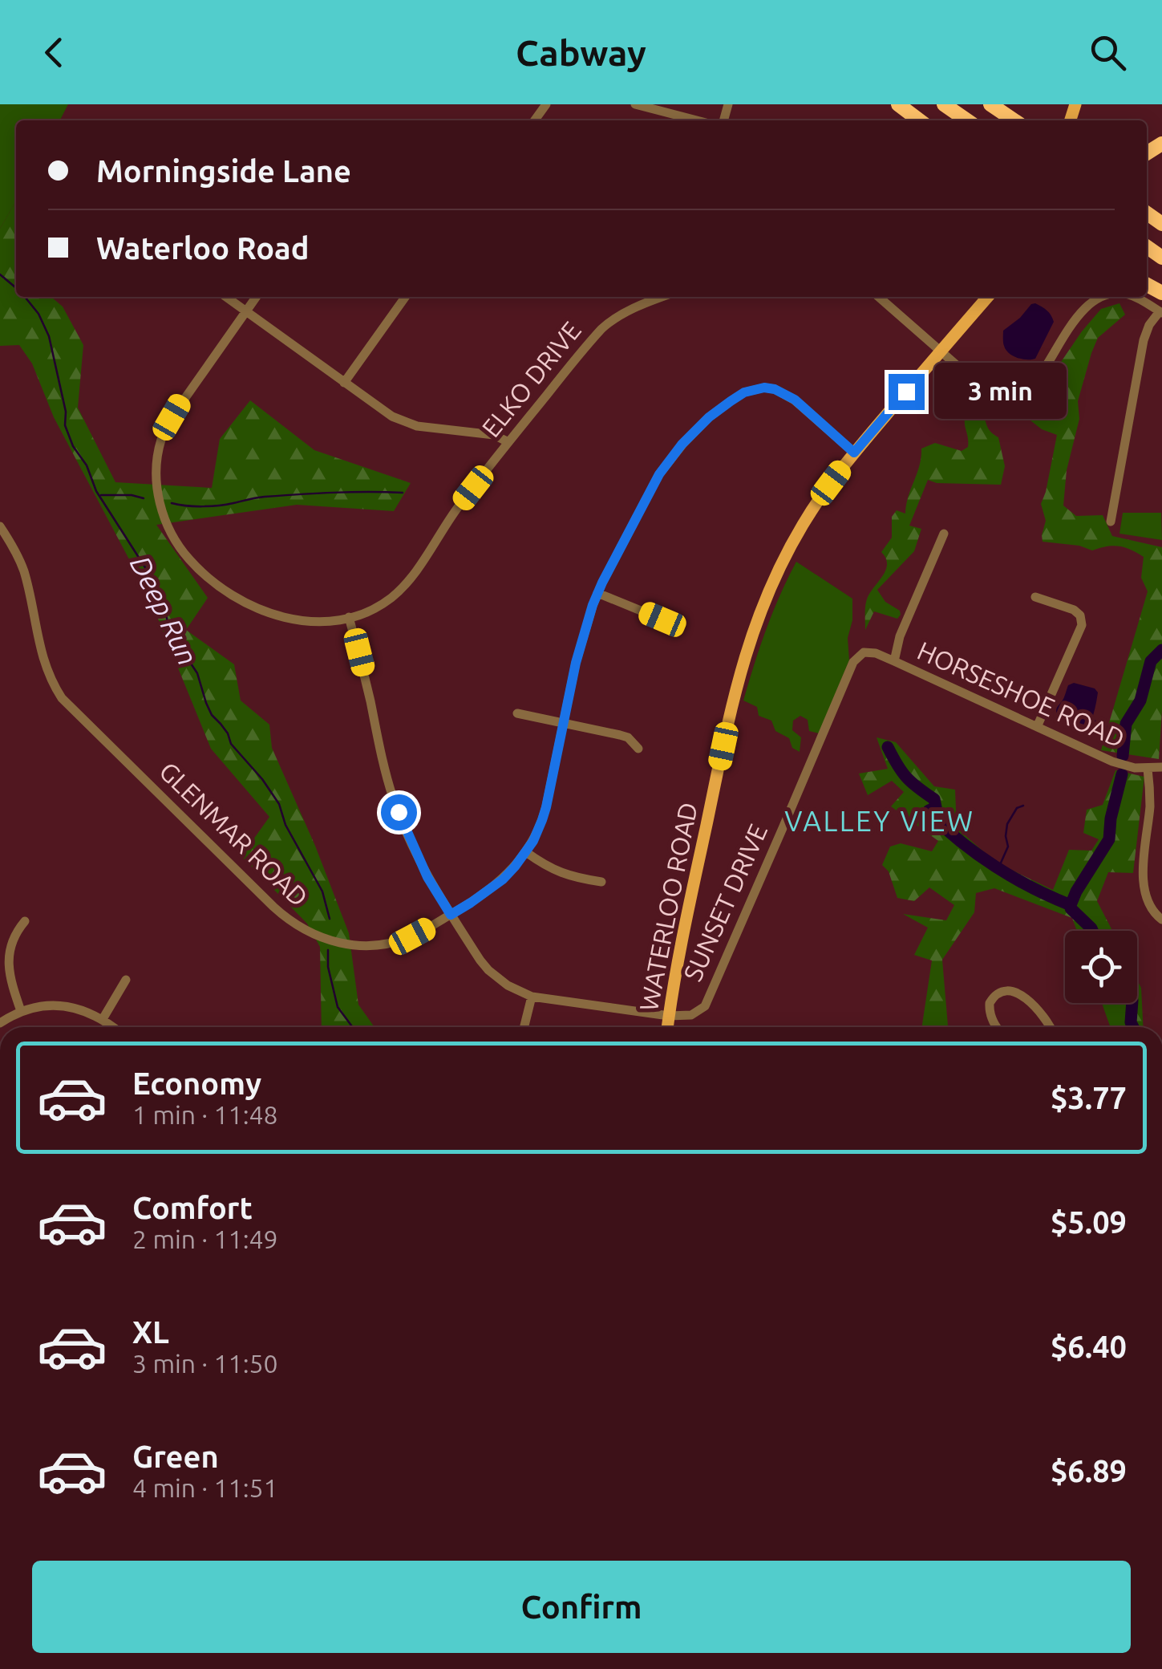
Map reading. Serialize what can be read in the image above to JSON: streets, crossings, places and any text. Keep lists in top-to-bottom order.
{
  "streets": {
    "main road": ["WATERLOO ROAD"],
    "street": [
      "ELKO DRIVE",
      "HORSESHOE ROAD",
      "GLENMAR ROAD",
      "SUNSET DRIVE"
    ]
  },
  "crossings": [
    ["HORSESHOE ROAD", "SUNSET DRIVE"],
    ["GLENMAR ROAD", "WATERLOO ROAD"],
    ["SUNSET DRIVE", "WATERLOO ROAD"]
  ],
  "districts": ["VALLEY VIEW"],
  "water": ["Deep Run"],
  "page": {
    "header": "Cabway",
    "banner": ["Morningside Lane", "Waterloo Road"],
    "bubble": "3 min",
    "list": [
      {
        "name": "Economy",
        "note": "1 min · 11:48",
        "value": "$3.77"
      },
      {
        "name": "Comfort",
        "note": "2 min · 11:49",
        "value": "$5.09"
      },
      {
        "name": "XL",
        "note": "3 min · 11:50",
        "value": "$6.40"
      },
      {
        "name": "Green",
        "note": "4 min · 11:51",
        "value": "$6.89"
      }
    ],
    "buttons": "Confirm"
  }
}
